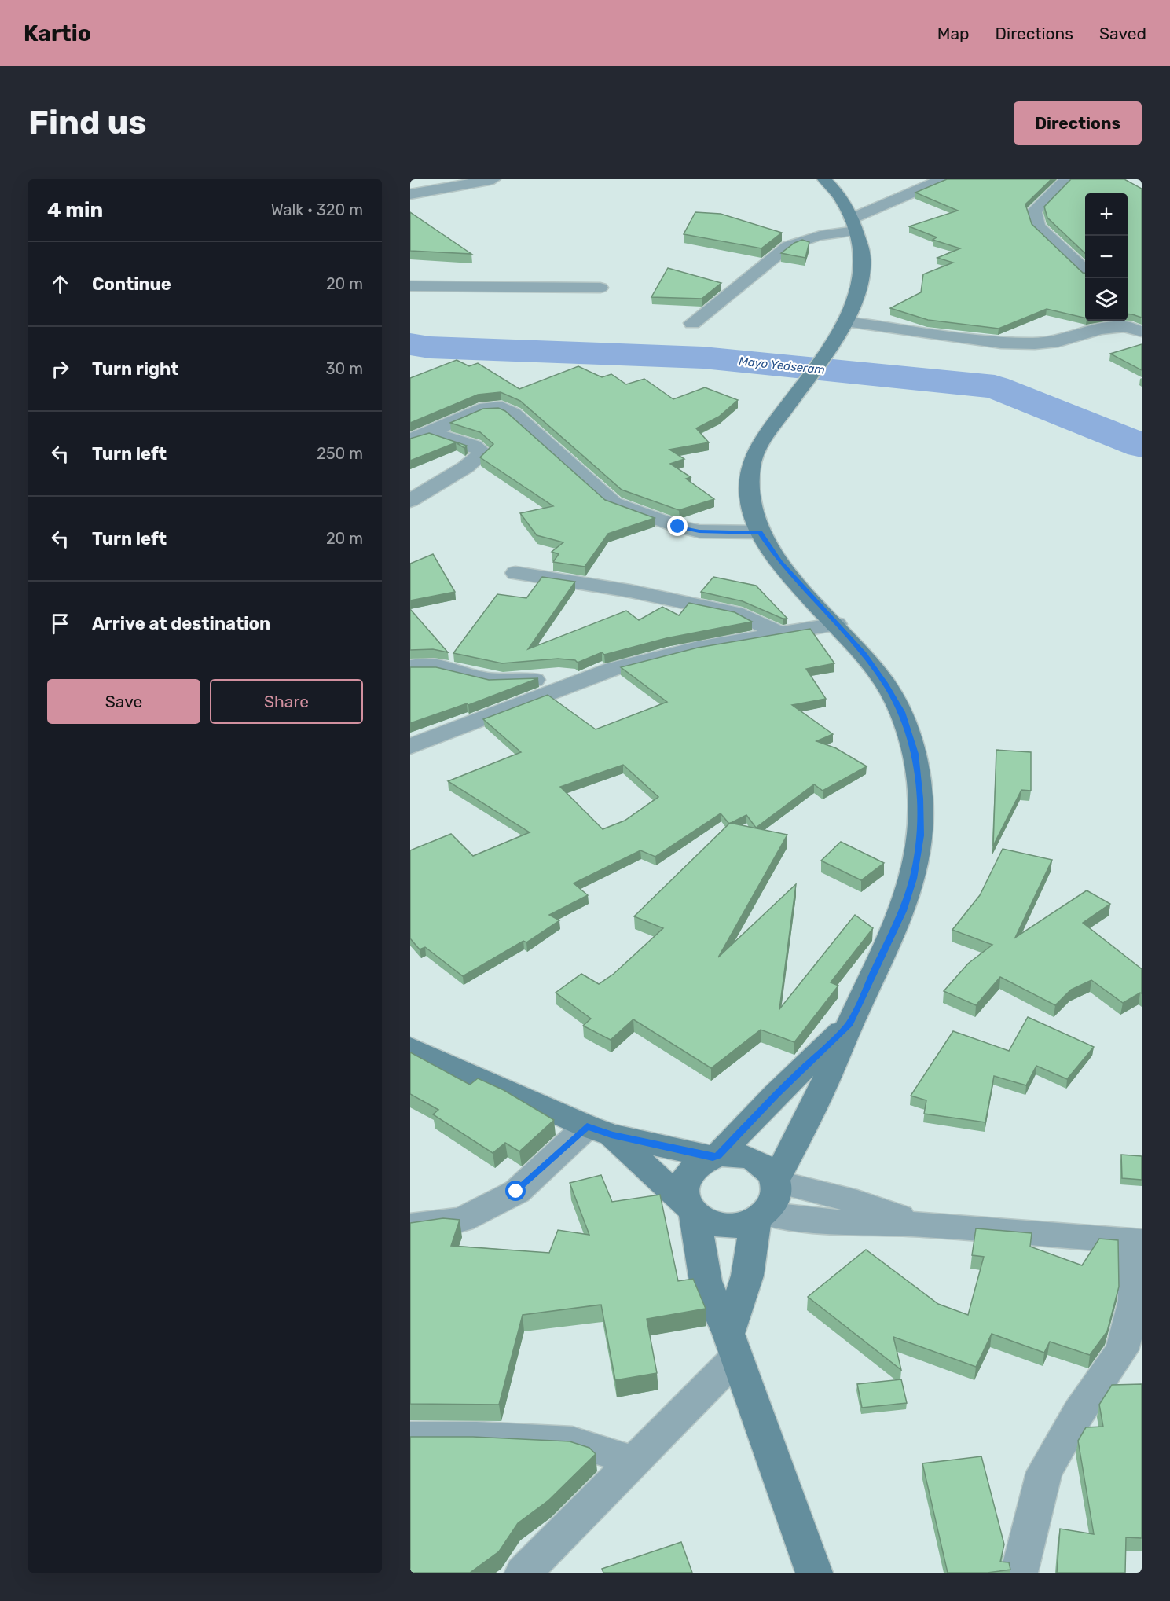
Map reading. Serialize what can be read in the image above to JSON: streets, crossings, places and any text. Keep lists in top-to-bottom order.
{
  "water": ["Mayo Yedseram"],
  "page": {
    "header": "Kartio",
    "nav": ["Map", "Directions", "Saved"],
    "buttons": [
      "Directions",
      ["Save", "Share"]
    ],
    "title": "Find us",
    "heading": ["4 min", "Walk · 320 m"],
    "map_buttons": ["+", "−"],
    "list": [
      ["Continue", "20 m"],
      ["Turn right", "30 m"],
      ["Turn left", "250 m"],
      ["Turn left", "20 m"],
      "Arrive at destination"
    ]
  }
}
